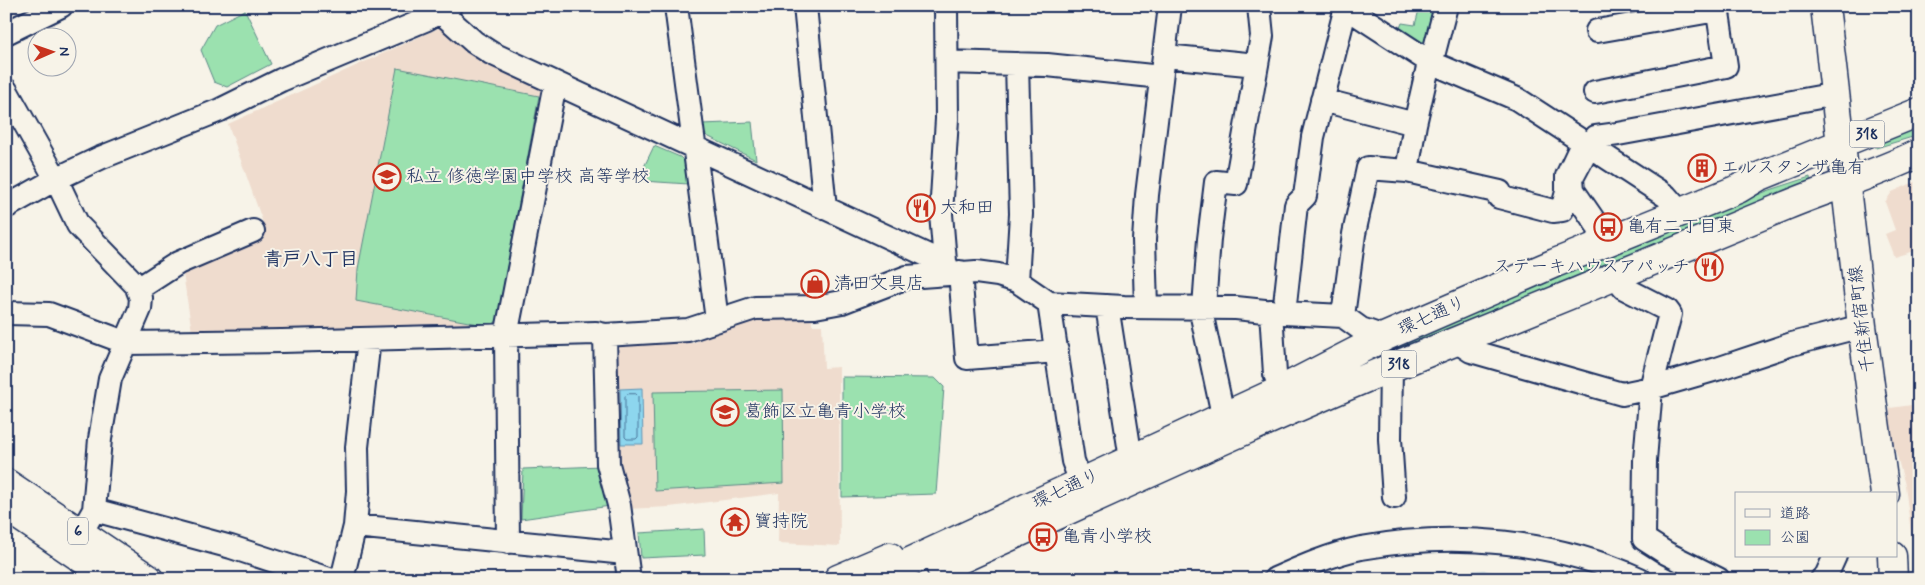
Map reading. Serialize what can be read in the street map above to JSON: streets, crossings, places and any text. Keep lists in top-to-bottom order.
{
  "streets": {
    "main road": [
      "318",
      "環七通り",
      "千住新宿町線",
      "6"
    ]
  },
  "crossings": [
    ["環七通り", "千住新宿町線"]
  ],
  "districts": ["青戸八丁目"],
  "places": {
    "building": ["エルスタンザ亀有"],
    "school or university": ["私立 修徳学園中学校 高等学校", "葛飾区立亀青小学校"],
    "restaurant": ["大和田", "ステーキハウスアパッチ"],
    "bus stop": ["亀有二丁目東", "亀青小学校"],
    "shop": ["清田文具店"],
    "temple": ["寶持院"]
  },
  "legend": ["道路", "公園"],
  "north": "right"
}
